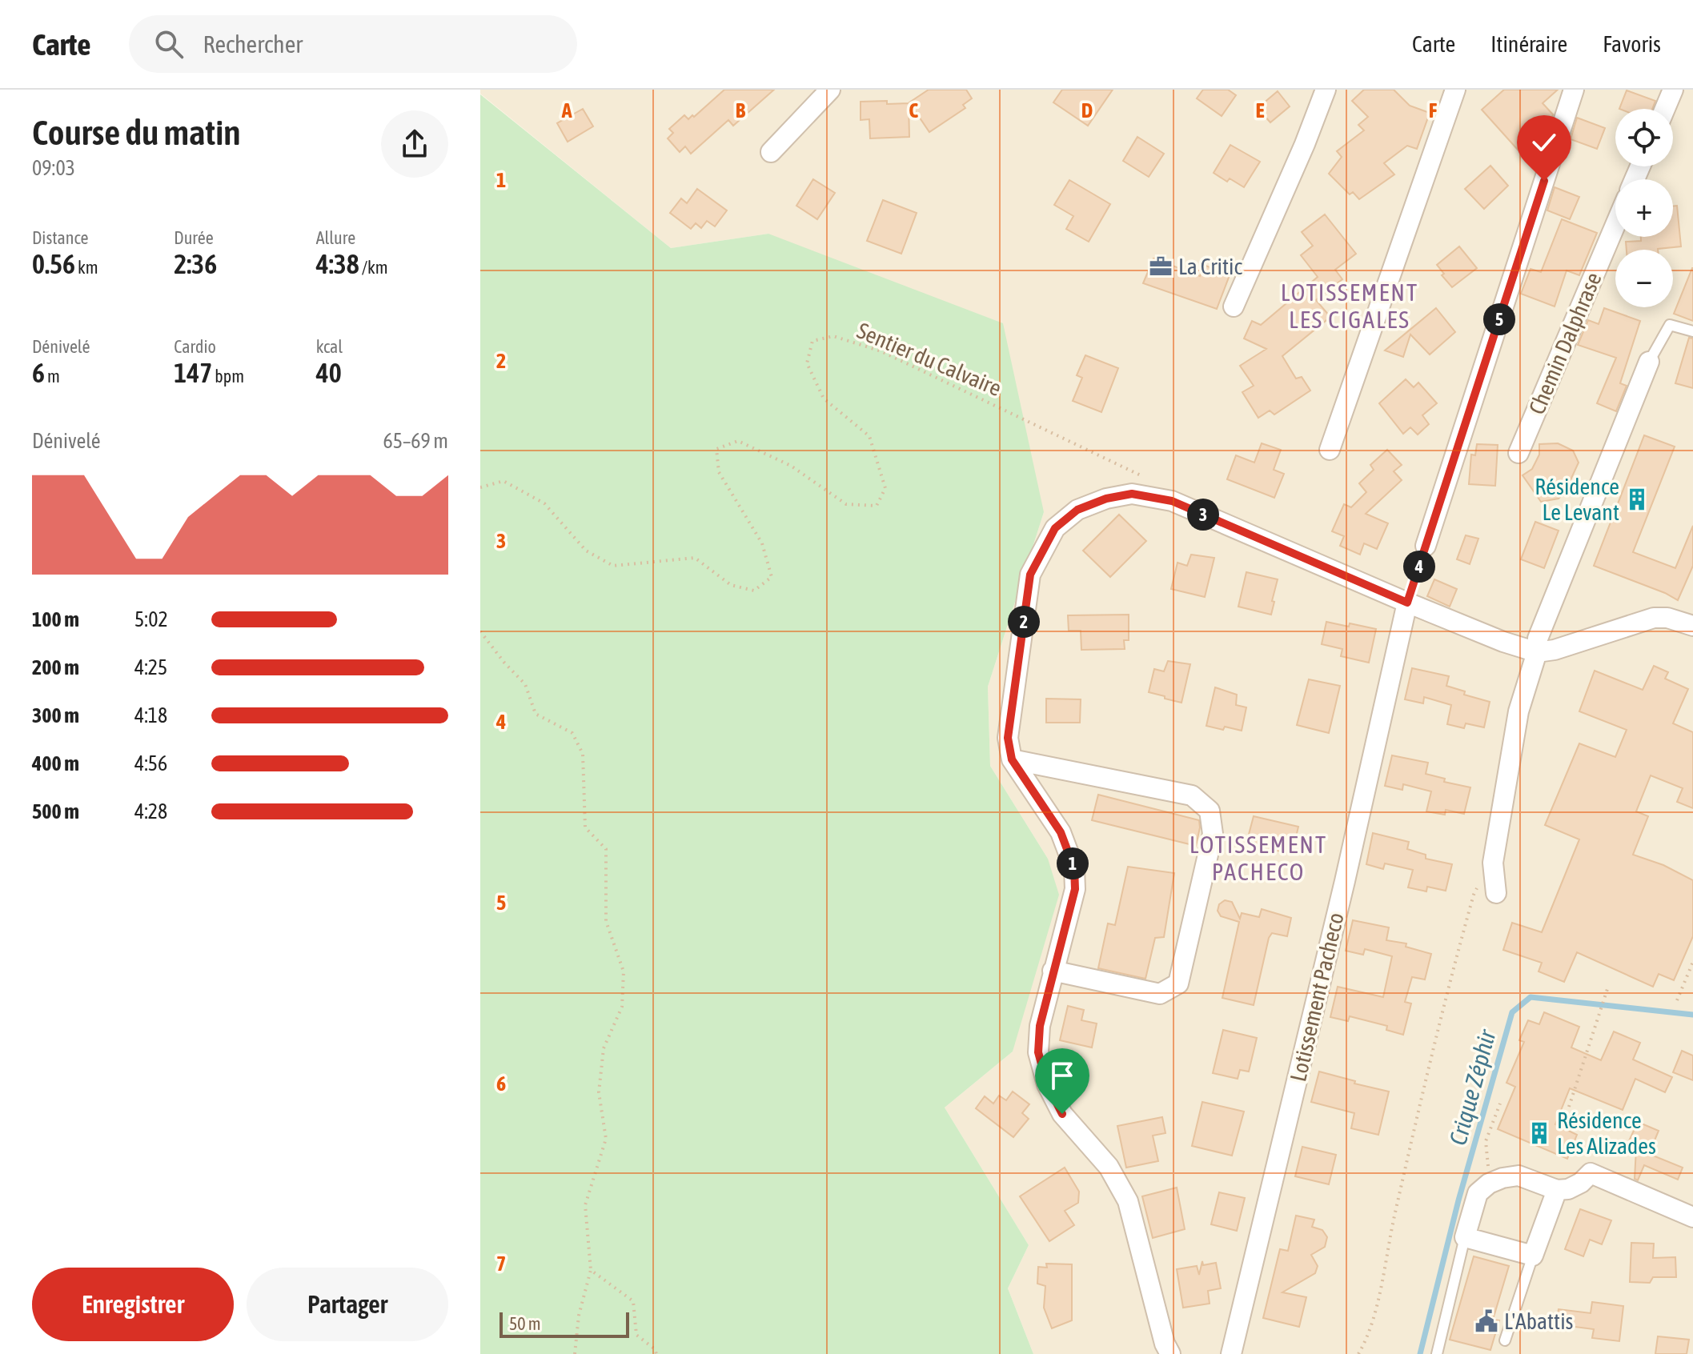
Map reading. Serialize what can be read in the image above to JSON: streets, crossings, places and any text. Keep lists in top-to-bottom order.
{
  "streets": {
    "street": ["Chemin Dalphrase", "Lotissement Pacheco"],
    "path": ["Sentier du Calvaire"]
  },
  "districts": ["LOTISSEMENT LES CIGALES", "LOTISSEMENT PACHECO"],
  "water": ["Crique Zéphir"],
  "places": {
    "office": ["La Critic"],
    "building": ["Résidence Le Levant", "Résidence Les Alizades"],
    "public building": ["L'Abattis"]
  },
  "scale_bar": "50 m",
  "page": {
    "header": "Carte",
    "search": "Rechercher",
    "nav": ["Carte", "Itinéraire", "Favoris"],
    "heading": ["Course du matin", "09:03"],
    "map_buttons": ["+", "−"],
    "stats": [
      ["Distance", "0.56 km"],
      ["Durée", "2:36"],
      ["Allure", "4:38 /km"],
      ["Dénivelé", "6 m"],
      ["Cardio", "147 bpm"],
      ["kcal", "40"]
    ],
    "pins": [
      "5",
      "3",
      "4",
      "2",
      "1"
    ],
    "chart": ["Dénivelé", "65–69 m"],
    "list": [
      {
        "name": "100 m",
        "note": "5:02"
      },
      {
        "name": "200 m",
        "note": "4:25"
      },
      {
        "name": "300 m",
        "note": "4:18"
      },
      {
        "name": "400 m",
        "note": "4:56"
      },
      {
        "name": "500 m",
        "note": "4:28"
      }
    ],
    "buttons": ["Enregistrer", "Partager"],
    "scale": "50 m"
  },
  "grid": {
    "columns": [
      "A",
      "B",
      "C",
      "D",
      "E",
      "F"
    ],
    "rows": [
      "1",
      "2",
      "3",
      "4",
      "5",
      "6",
      "7"
    ]
  }
}
